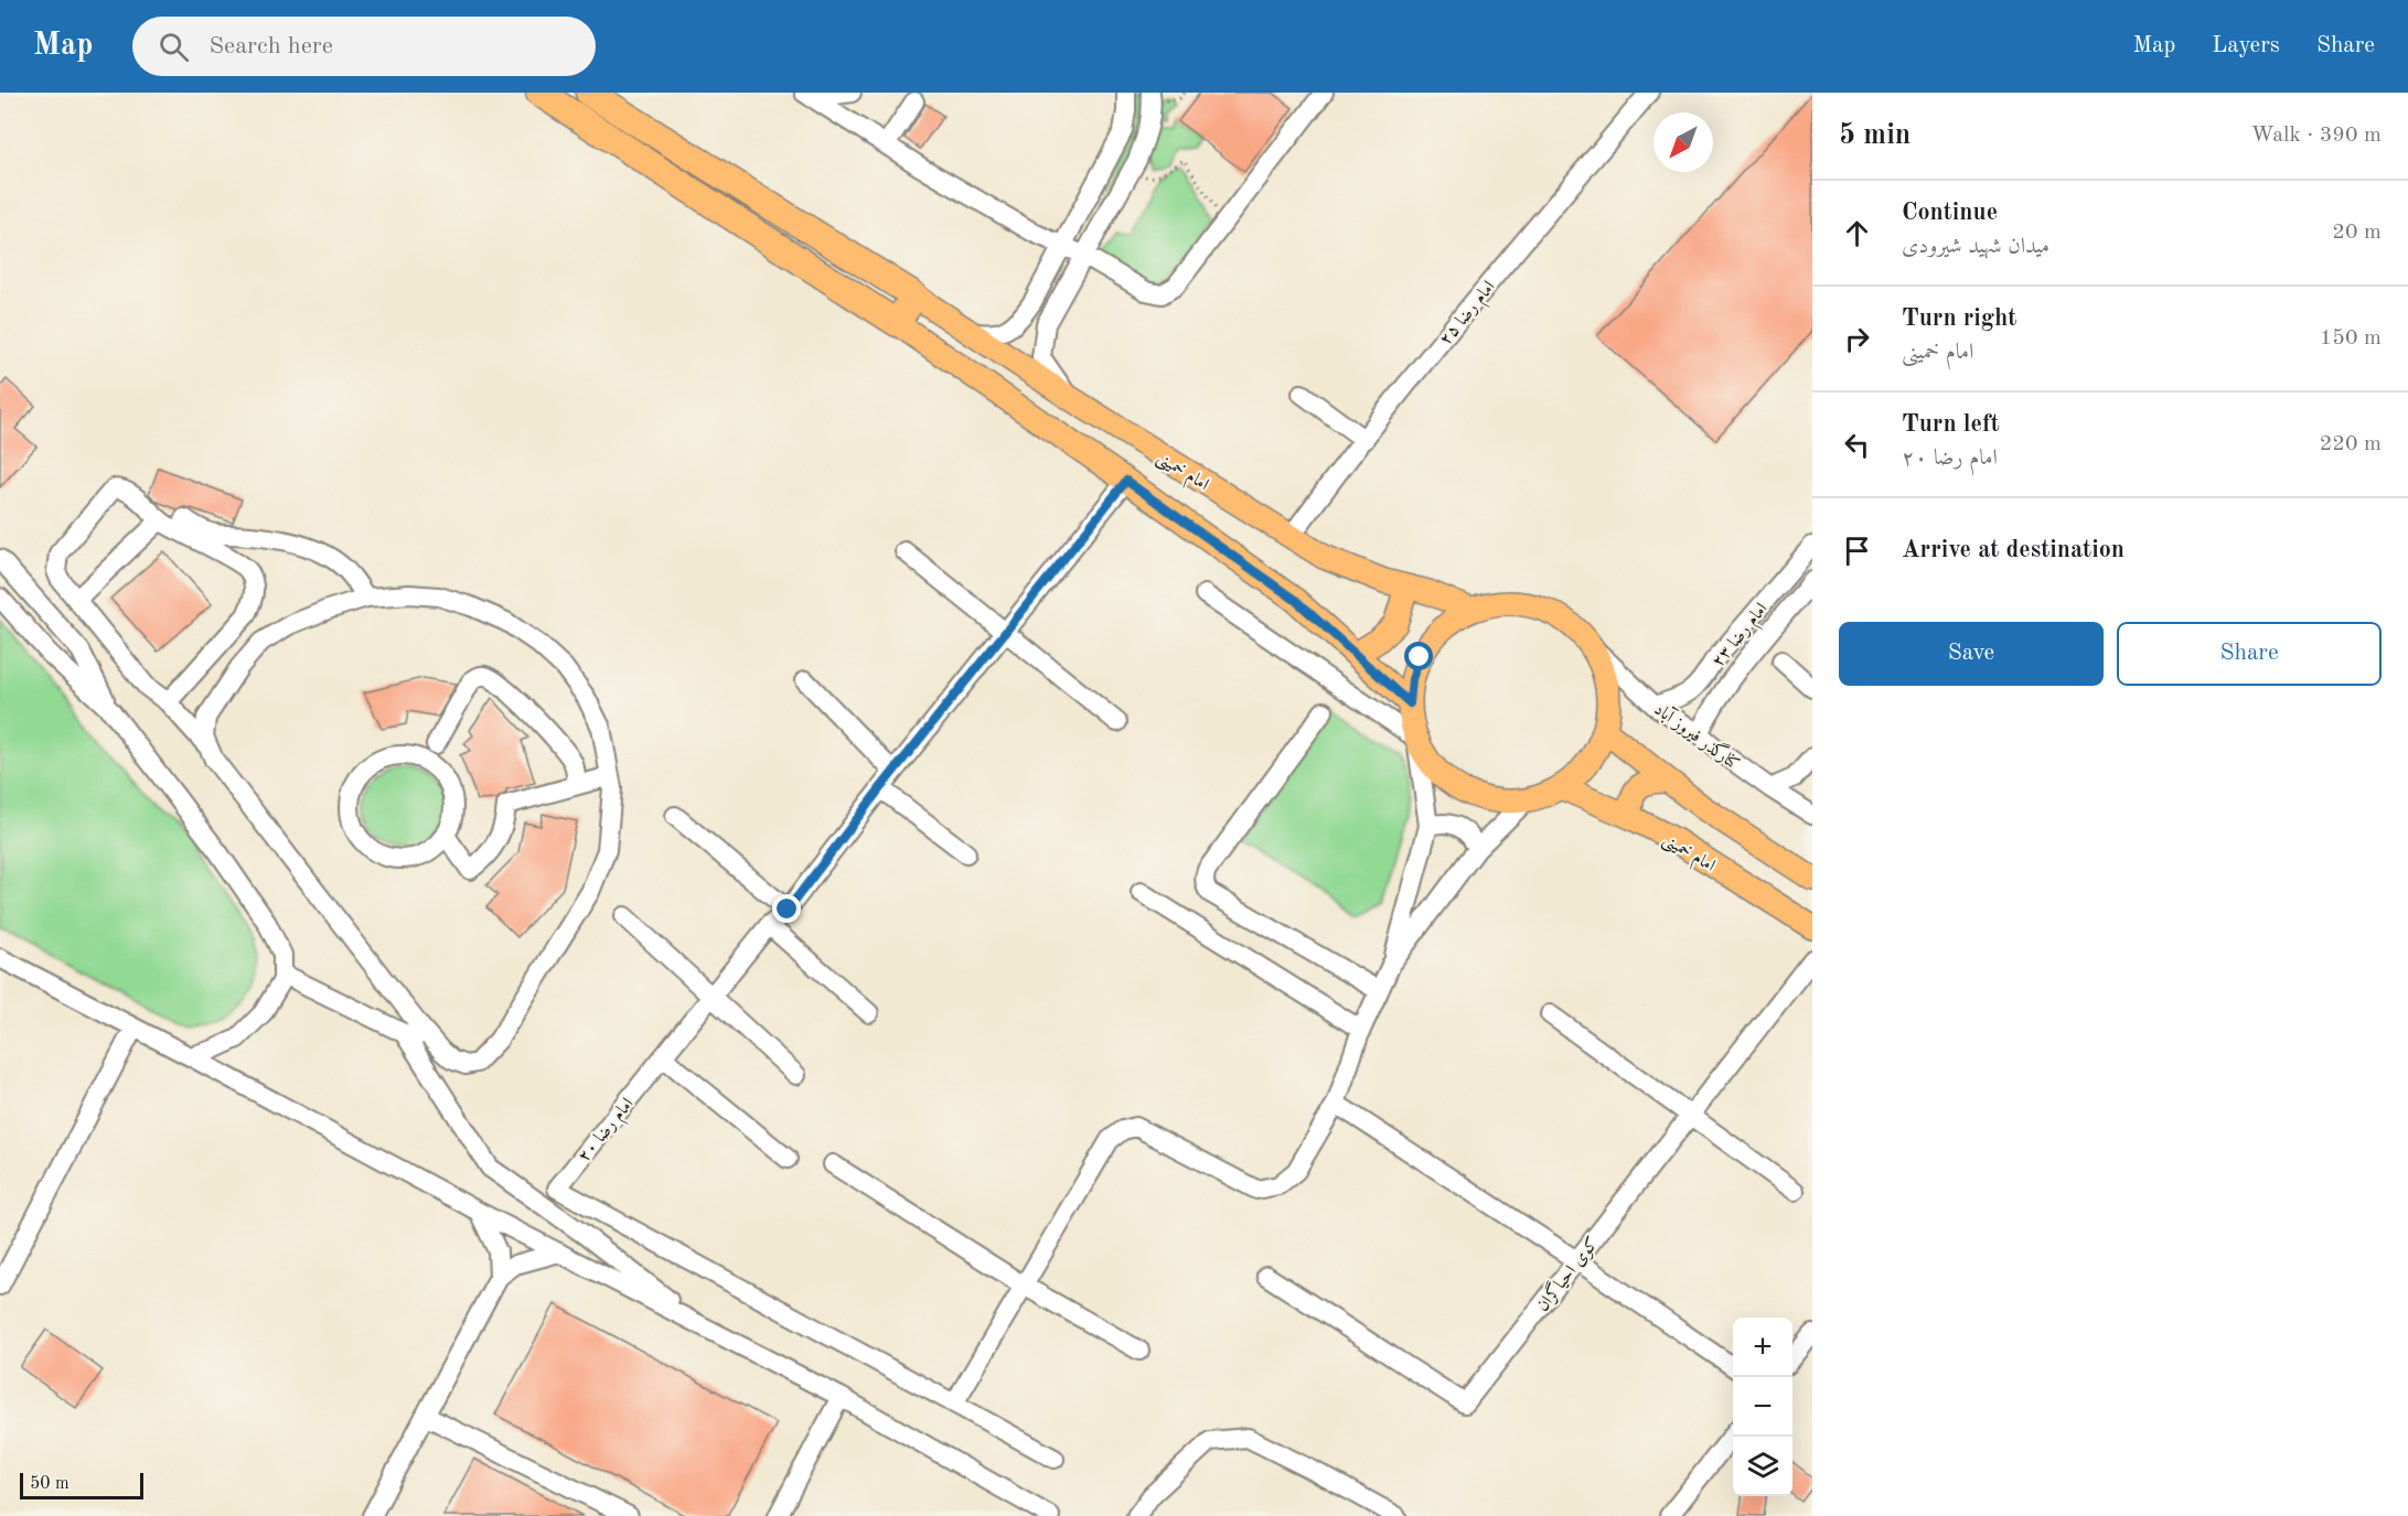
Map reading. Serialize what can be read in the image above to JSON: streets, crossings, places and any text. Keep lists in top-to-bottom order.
{
  "streets": {
    "main road": ["امام خمینی"],
    "street": [
      "امام رضا ۲۵",
      "امام رضا ۲۳",
      "کنارگذر فیروز آباد",
      "امام رضا ۲۰",
      "کوی احیاگران"
    ]
  },
  "crossings": [
    ["امام رضا ۲۵", "امام خمینی"],
    ["امام خمینی", "کنارگذر فیروز آباد"],
    ["امام رضا ۲۳", "کنارگذر فیروز آباد"]
  ],
  "scale_bar": "50 m",
  "north": "bottom left",
  "page": {
    "header": "Map",
    "search": "Search here",
    "nav": ["Map", "Layers", "Share"],
    "heading": ["5 min", "Walk · 390 m"],
    "list": [
      ["Continue", "میدان شهید شیرودی", "20 m"],
      ["Turn right", "امام خمینی", "150 m"],
      ["Turn left", "امام رضا ۲۰", "220 m"],
      "Arrive at destination"
    ],
    "buttons": ["Save", "Share"],
    "map_buttons": ["+", "−"],
    "scale": "50 m"
  }
}
